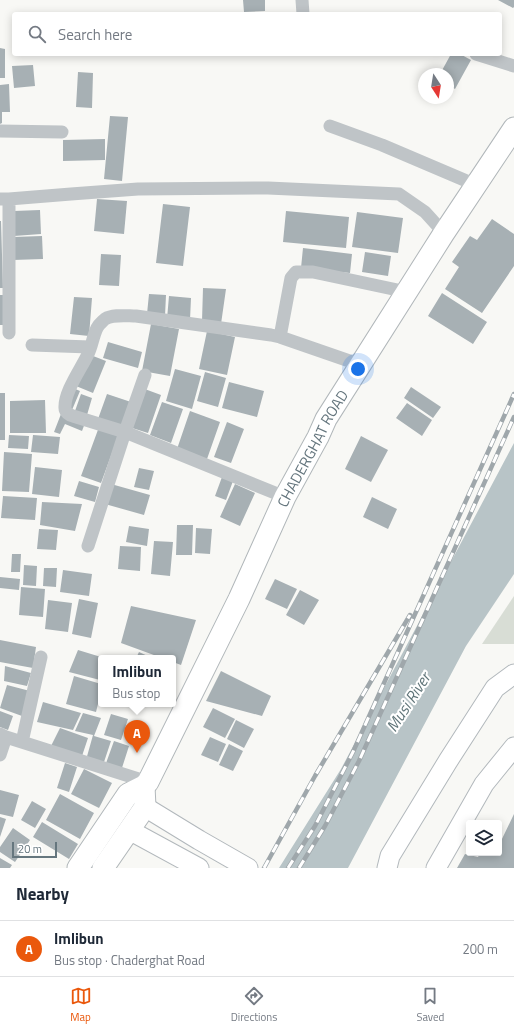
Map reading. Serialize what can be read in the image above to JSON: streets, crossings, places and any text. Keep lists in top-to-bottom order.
{
  "streets": {
    "main road": ["CHADERGHAT ROAD"]
  },
  "water": ["Musi River"],
  "scale_bar": "20 m",
  "north": "bottom",
  "page": {
    "search": "Search here",
    "popup": ["Imlibun", "Bus stop"],
    "pins": "A",
    "scale": "20 m",
    "heading": "Nearby",
    "list": [
      {
        "mark": "A",
        "name": "Imlibun",
        "note": "Bus stop · Chaderghat Road",
        "value": "200 m"
      }
    ],
    "nav": ["Map", "Directions", "Saved"]
  }
}
